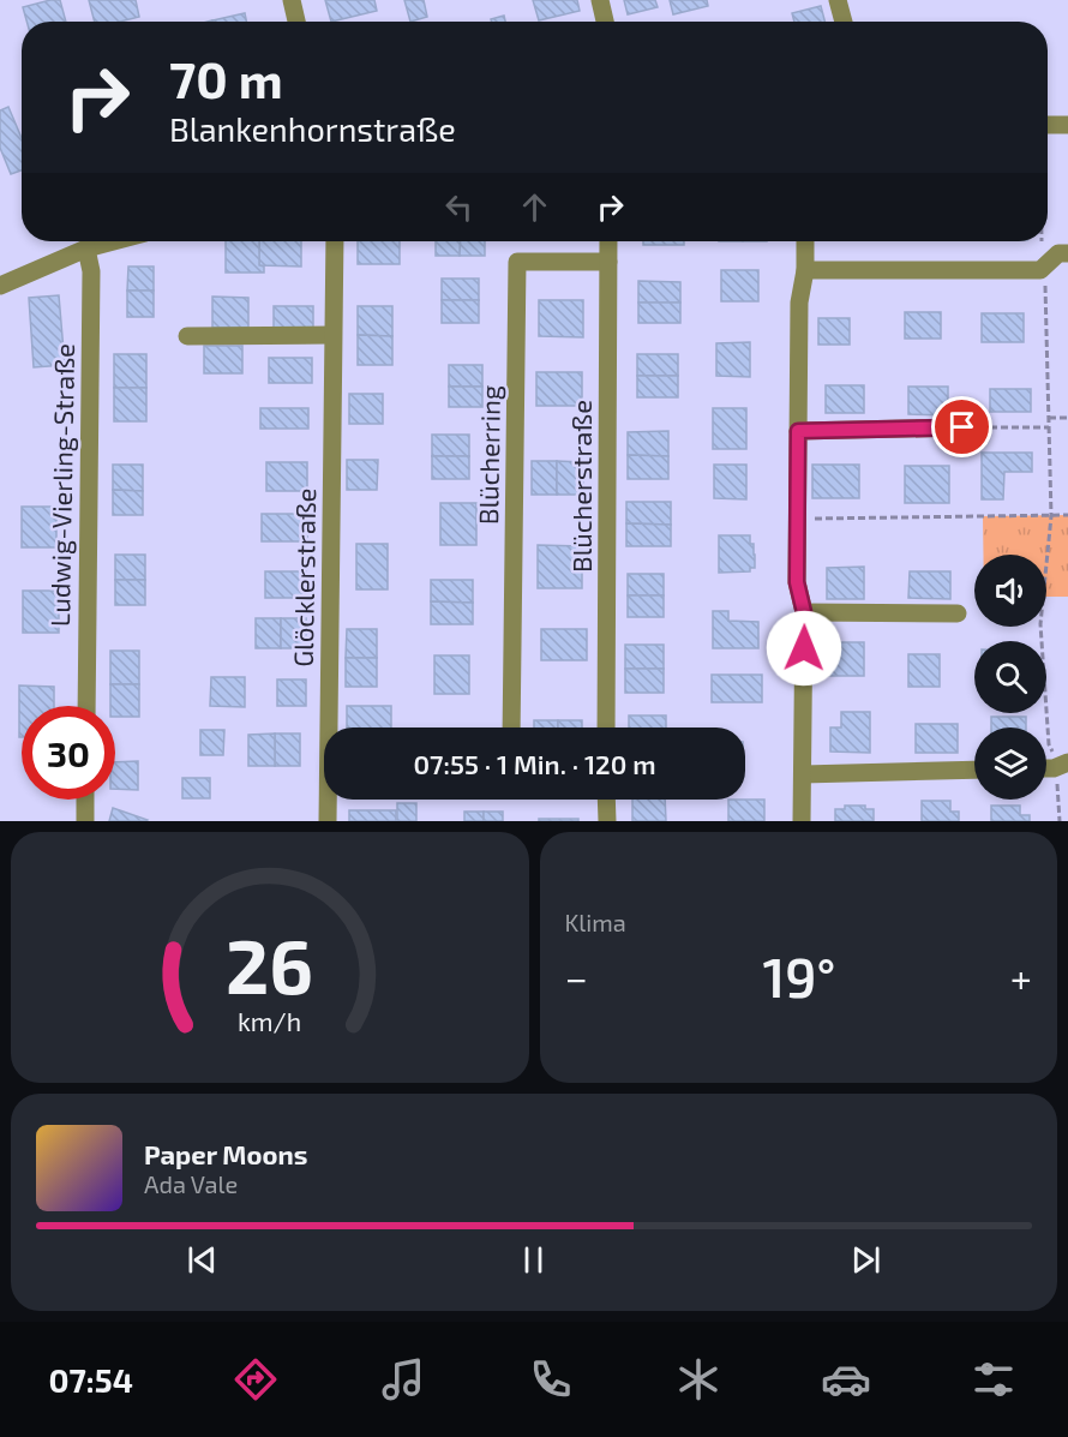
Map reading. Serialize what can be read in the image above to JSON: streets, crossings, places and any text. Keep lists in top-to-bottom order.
{
  "streets": {
    "street": [
      "Blücherring",
      "Ludwig-Vierling-Straße",
      "Blücherstraße",
      "Glöcklerstraße"
    ]
  },
  "crossings": [
    ["Blücherring", "Blücherstraße"]
  ],
  "page": {
    "turn": ["70 m", "Blankenhornstraße"],
    "limit": "30",
    "trip": "07:55 · 1 Min. · 120 m",
    "tile": "Klima",
    "heat": ["−", "19°", "+"],
    "song": ["Paper Moons", "Ada Vale"],
    "tabs": "07:54",
    "gauge": ["26", "km/h"]
  }
}
